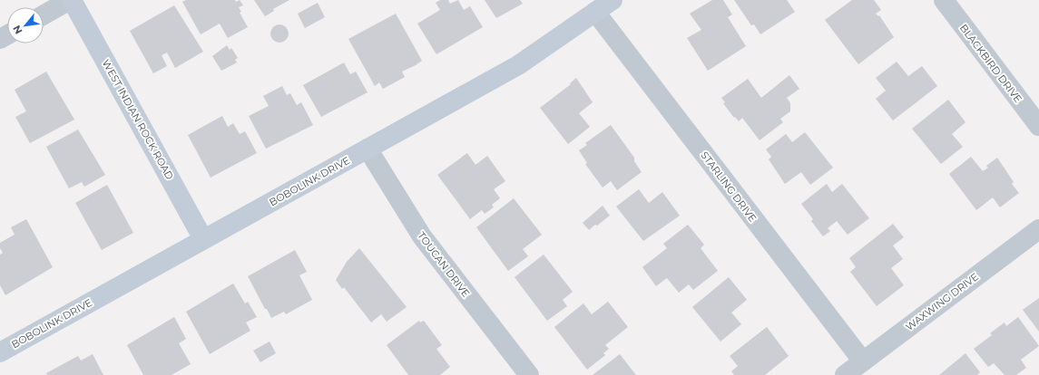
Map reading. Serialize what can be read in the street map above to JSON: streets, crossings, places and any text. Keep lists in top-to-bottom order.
{
  "streets": {
    "street": [
      "BLACKBIRD DRIVE",
      "WEST INDIAN ROCK ROAD",
      "BOBOLINK DRIVE",
      "STARLING DRIVE",
      "TOUCAN DRIVE",
      "WAXWING DRIVE"
    ]
  },
  "crossings": [
    ["WEST INDIAN ROCK ROAD", "BOBOLINK DRIVE"],
    ["BOBOLINK DRIVE", "STARLING DRIVE"],
    ["BOBOLINK DRIVE", "TOUCAN DRIVE"],
    ["STARLING DRIVE", "WAXWING DRIVE"]
  ],
  "north": "bottom left"
}
